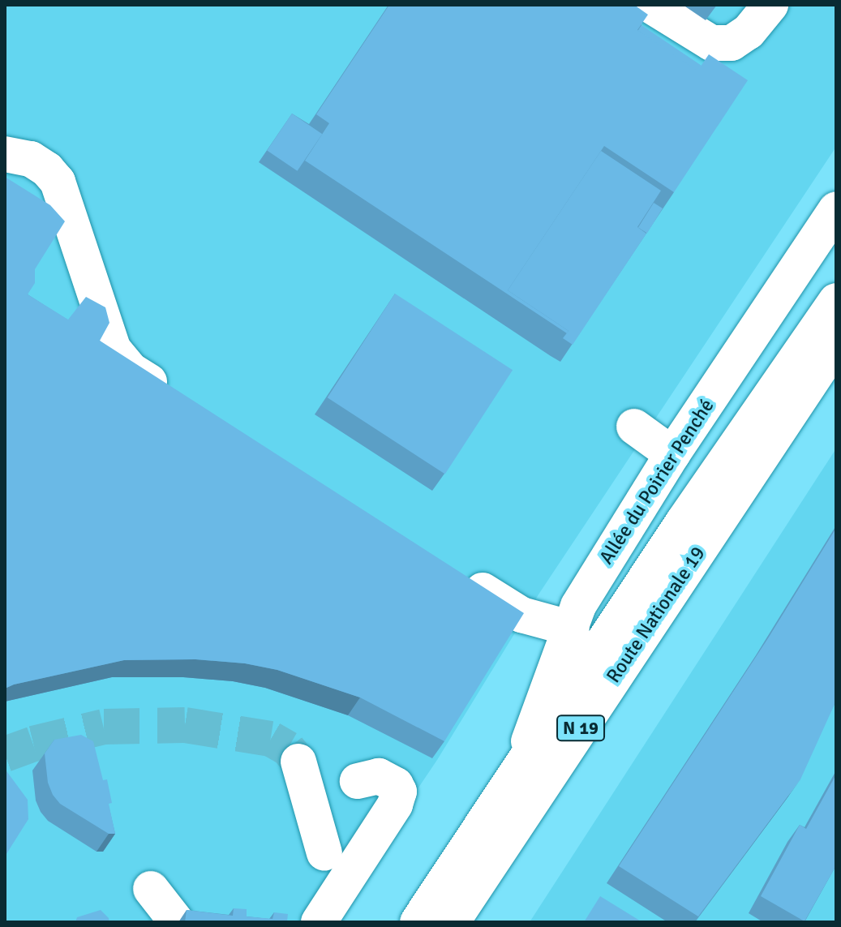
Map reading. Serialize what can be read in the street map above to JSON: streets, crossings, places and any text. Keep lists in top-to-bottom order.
{
  "streets": {
    "main road": ["Allée du Poirier Penché", "Route Nationale 19", "N 19"]
  },
  "crossings": [
    ["Allée du Poirier Penché", "N 19"]
  ]
}
